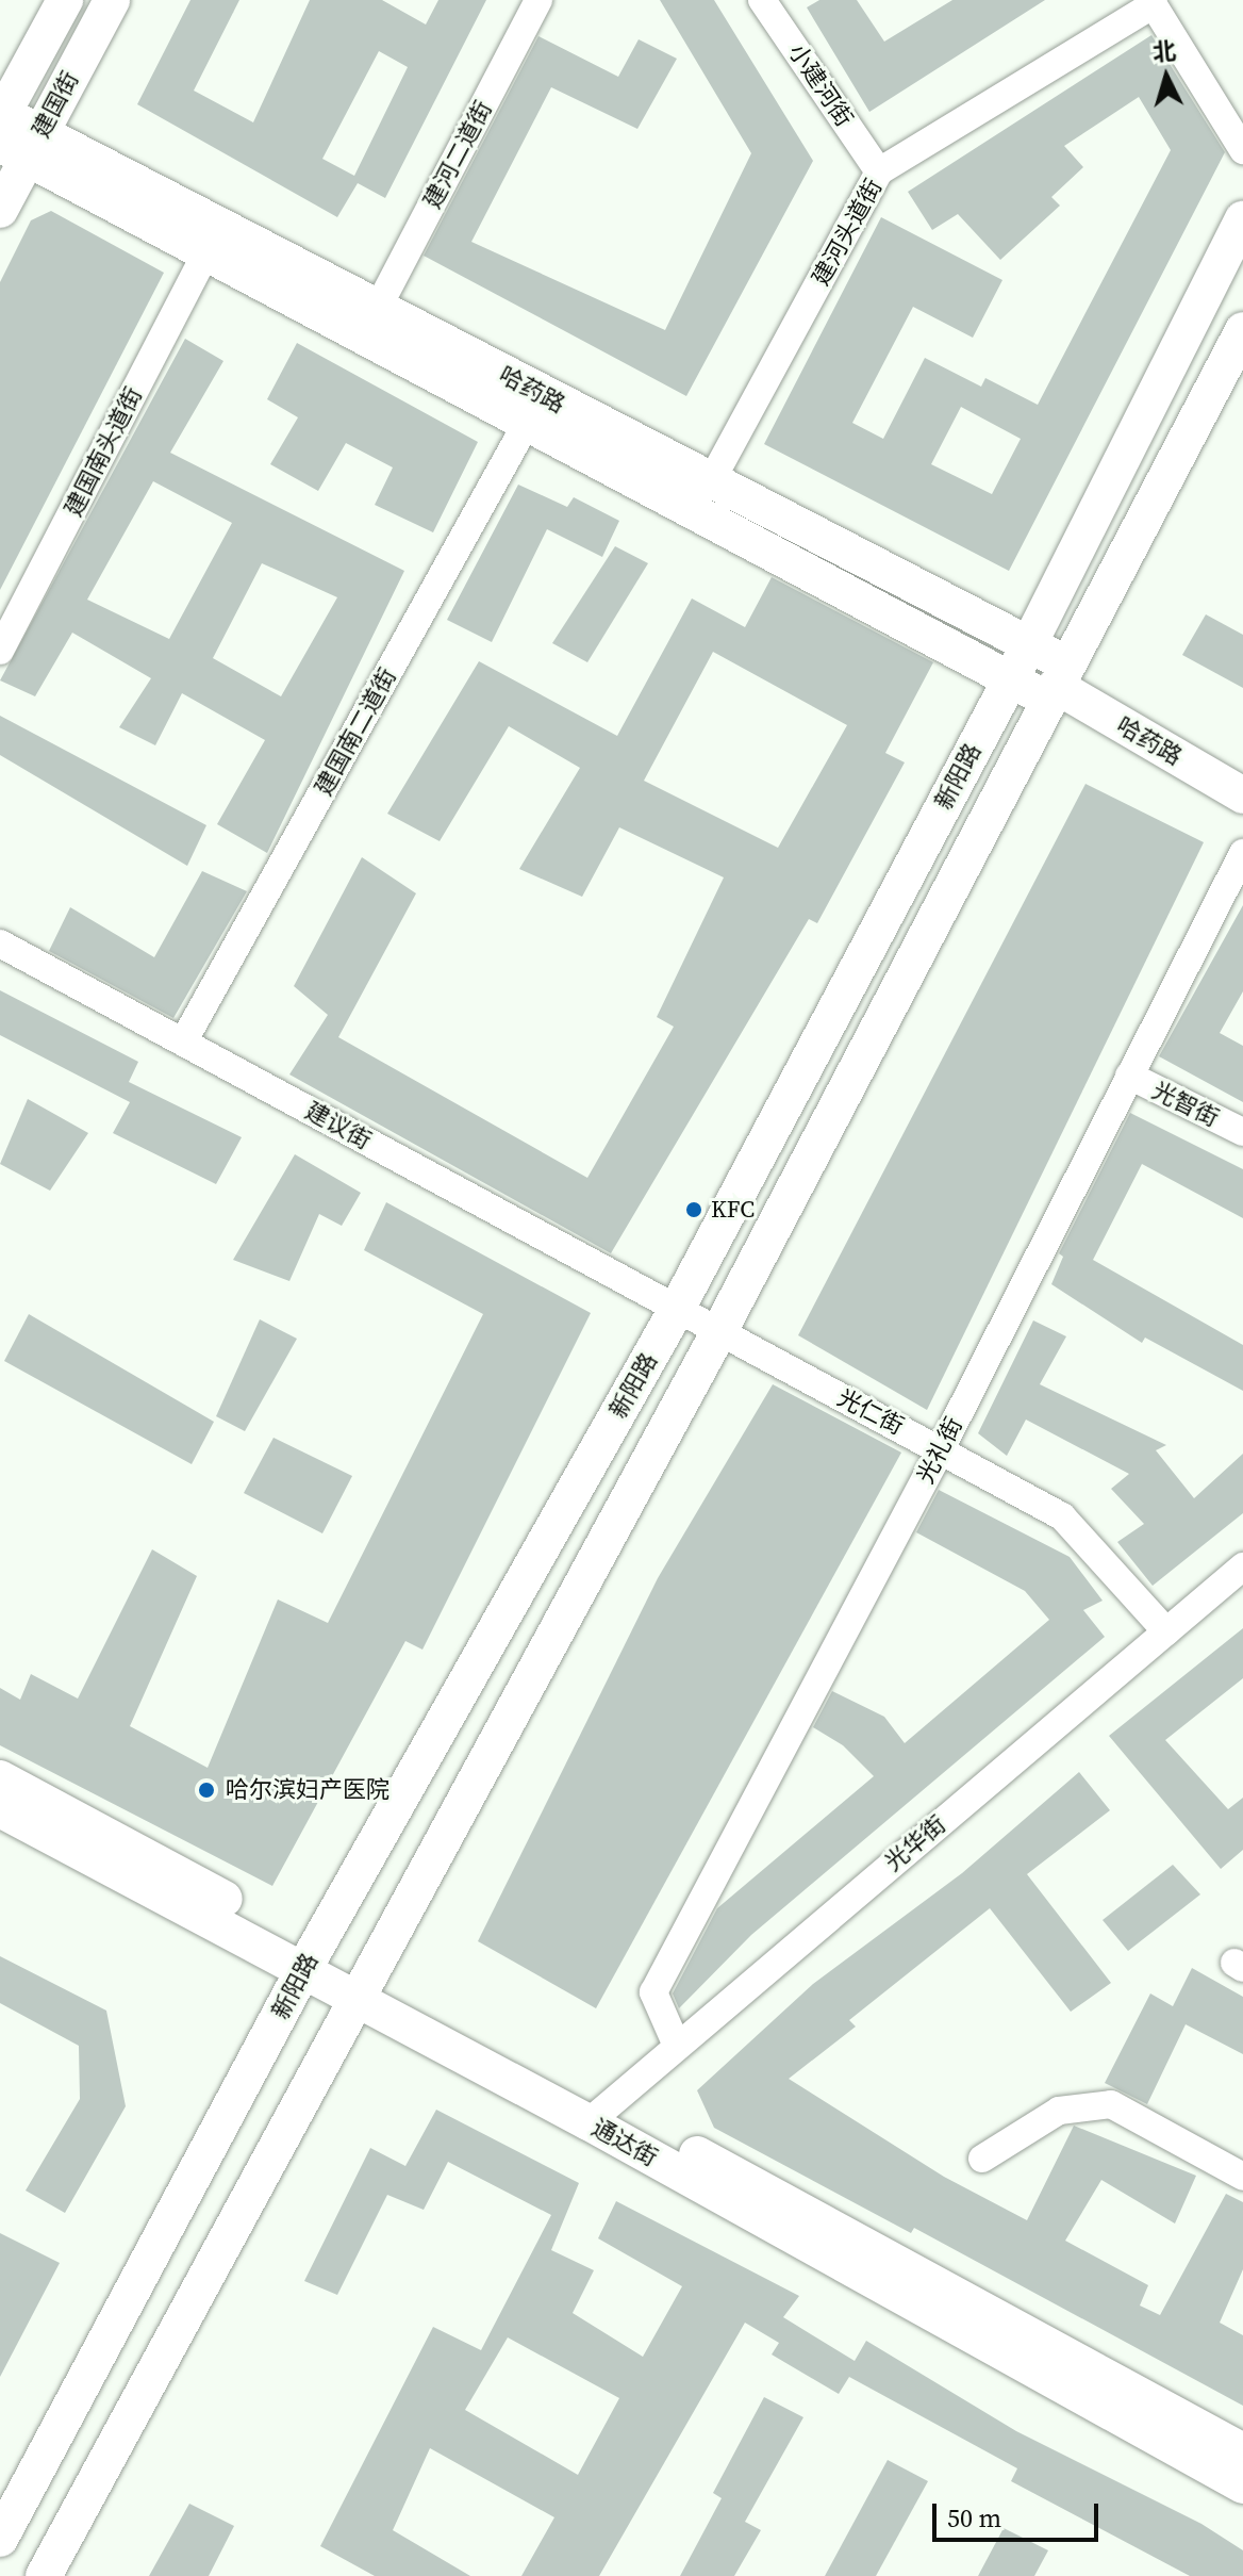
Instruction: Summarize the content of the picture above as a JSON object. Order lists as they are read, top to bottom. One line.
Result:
{"streets":{"main road":["建国街","哈药路","新阳路","通达街"],"street":["小建河街","建河二道街","建河头道街","建国南头道街","建国南二道街","光智街","建议街","光仁街","光礼街","光华街"]},"crossings":[["小建河街","建河头道街"],["建国街","哈药路"],["建河二道街","哈药路"],["建河头道街","哈药路"],["哈药路","建国南头道街"],["哈药路","建国南二道街"],["哈药路","新阳路"],["建国南二道街","建议街"],["新阳路","建议街"],["新阳路","光仁街"],["新阳路","通达街"],["光智街","光礼街"],["建议街","光仁街"],["光仁街","光礼街"],["光仁街","光华街"],["光礼街","光华街"],["光华街","通达街"]],"places":["KFC","哈尔滨妇产医院"],"scale_bar":"50 m","north":"top"}
